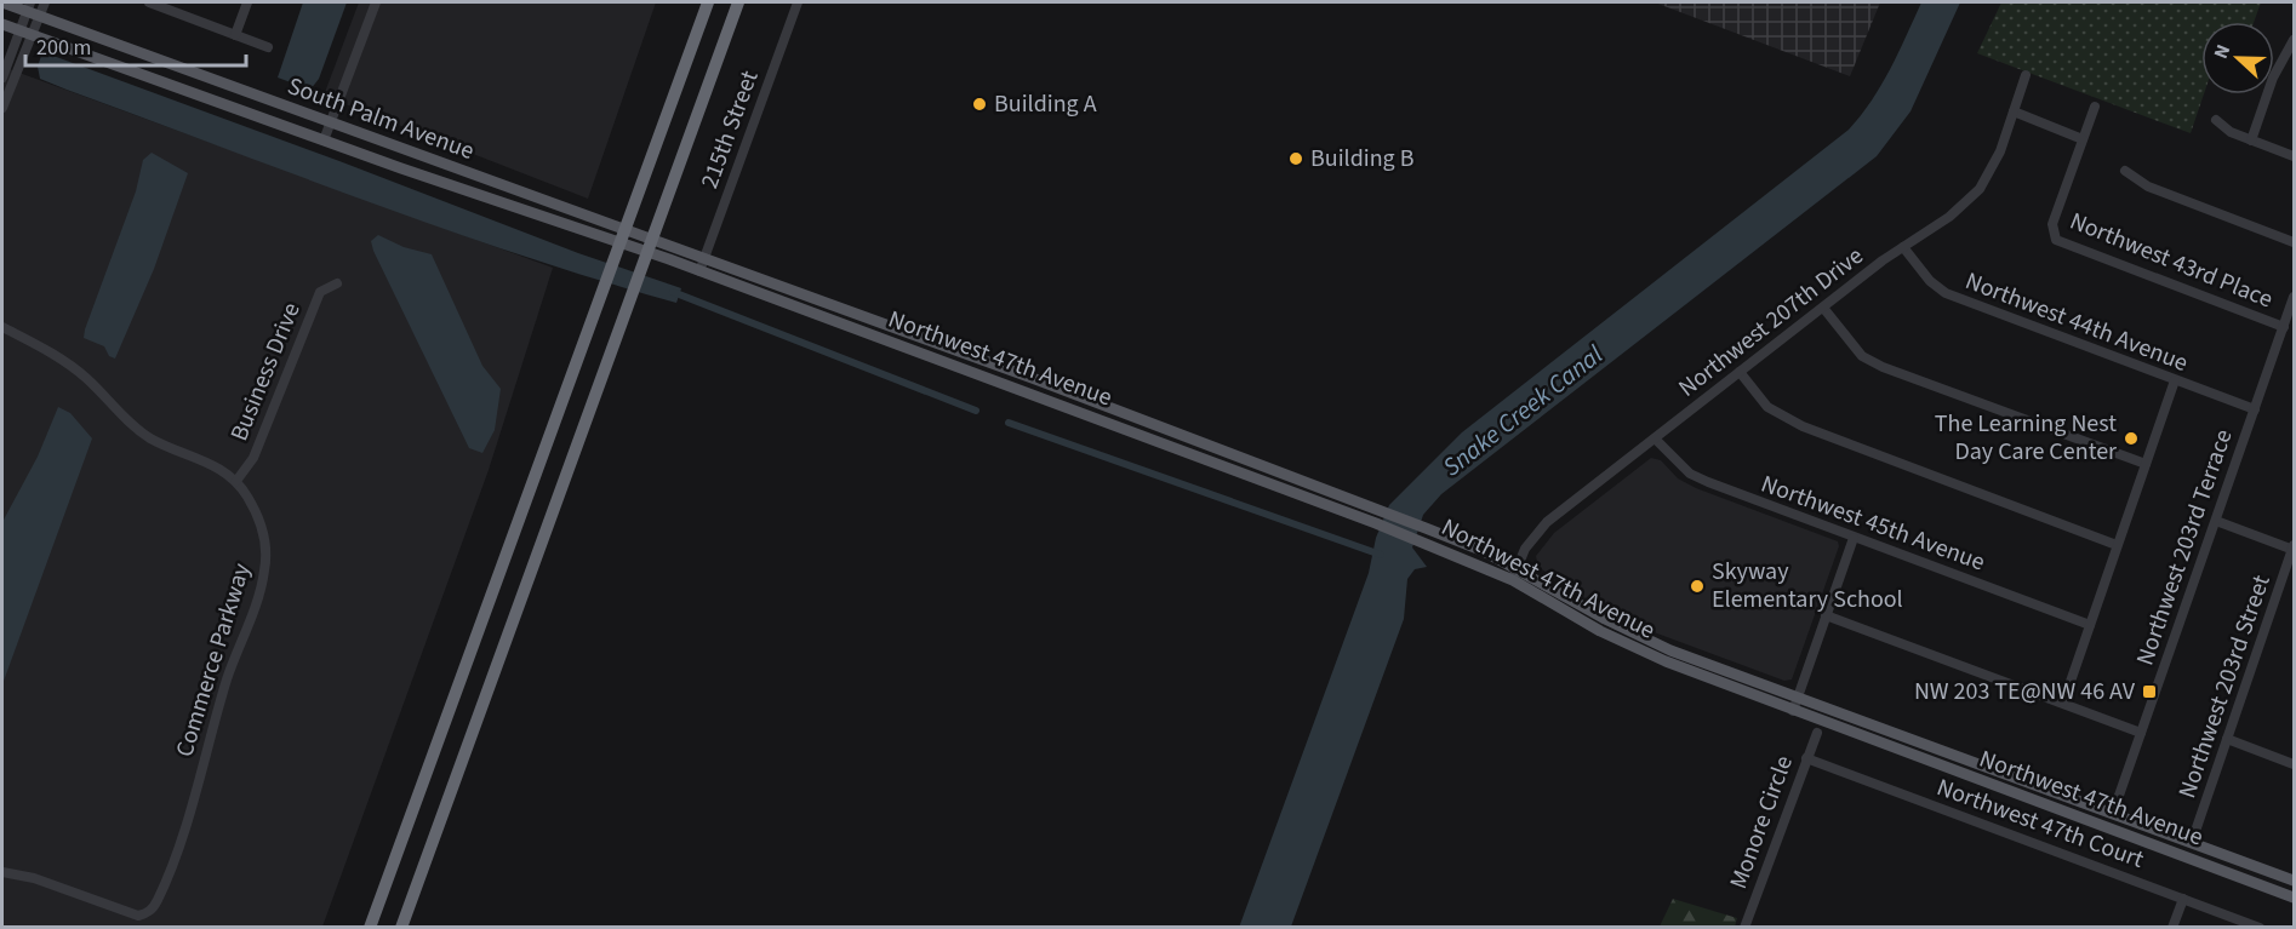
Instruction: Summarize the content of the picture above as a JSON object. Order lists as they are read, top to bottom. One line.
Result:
{"streets":{"main road":["South Palm Avenue","Northwest 47th Avenue"],"street":["215th Street","Northwest 43rd Place","Northwest 207th Drive","Northwest 44th Avenue","Business Drive","Northwest 45th Avenue","Northwest 203rd Terrace","Commerce Parkway","Northwest 203rd Street","Monore Circle","Northwest 47th Court"]},"crossings":[["South Palm Avenue","215th Street"],["South Palm Avenue","Northwest 47th Avenue"],["215th Street","Northwest 47th Avenue"],["Northwest 43rd Place","Northwest 203rd Terrace"],["Northwest 207th Drive","Northwest 44th Avenue"],["Northwest 207th Drive","Northwest 47th Avenue"],["Northwest 207th Drive","Northwest 45th Avenue"],["Northwest 44th Avenue","Northwest 203rd Terrace"],["Northwest 47th Avenue","Northwest 203rd Terrace"],["Northwest 47th Avenue","Northwest 203rd Street"],["Business Drive","Commerce Parkway"],["Monore Circle","Northwest 47th Court"]],"water":["Snake Creek Canal"],"places":{"other":["Building A","Building B","The Learning Nest Day Care Center","Skyway Elementary School"],"transit":["NW 203 TE@NW 46 AV"]},"scale_bar":"200 m","north":"left"}
